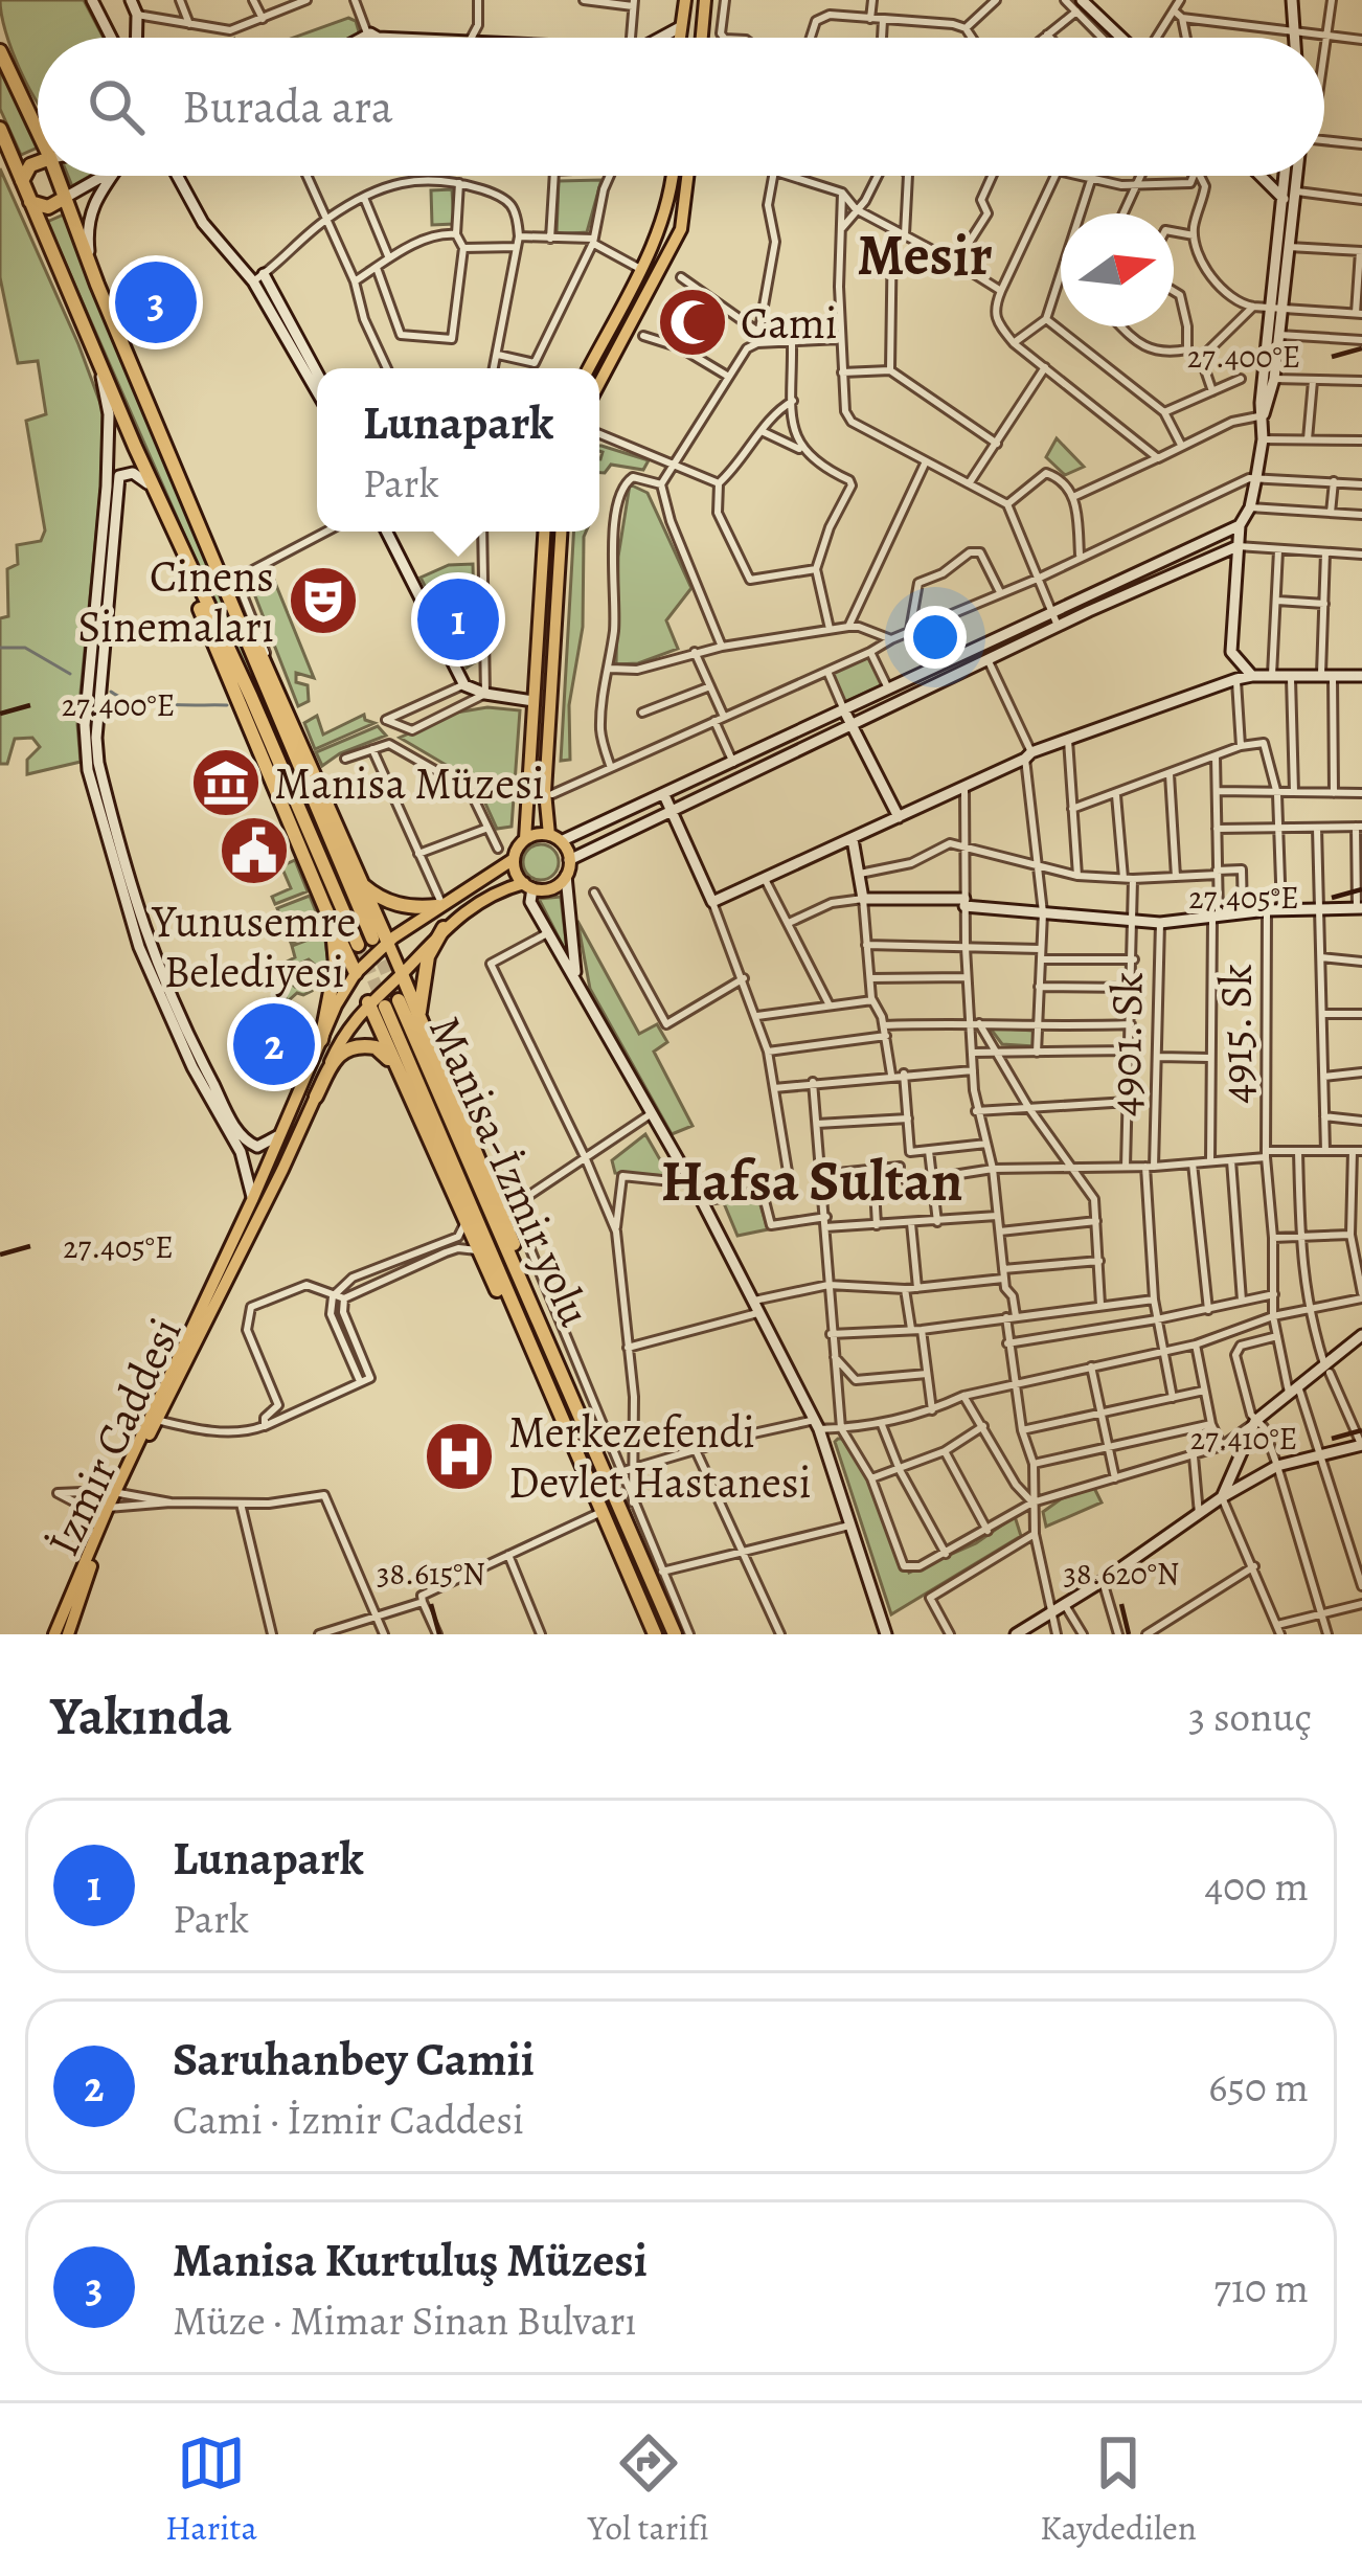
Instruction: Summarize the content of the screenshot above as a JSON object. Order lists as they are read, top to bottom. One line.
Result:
{"streets":{"highway":["Manisa-İzmir yolu"],"main road":["İzmir Caddesi"],"street":["4915. Sk","4901. Sk"]},"crossings":[["Manisa-İzmir yolu","İzmir Caddesi"]],"districts":["Mesir","Hafsa Sultan"],"places":{"mosque":["Cami"],"theatre":["Cinens Sinemaları"],"museum":["Manisa Müzesi"],"public building":["Yunusemre Belediyesi"],"hospital":["Merkezefendi Devlet Hastanesi"]},"north":"right","page":{"search":"Burada ara","pins":["3","1","2"],"popup":["Lunapark","Park"],"heading":["Yakında","3 sonuç"],"list":[{"mark":"1","name":"Lunapark","note":"Park","value":"400 m"},{"mark":"2","name":"Saruhanbey Camii","note":"Cami · İzmir Caddesi","value":"650 m"},{"mark":"3","name":"Manisa Kurtuluş Müzesi","note":"Müze · Mimar Sinan Bulvarı","value":"710 m"}],"nav":["Harita","Yol tarifi","Kaydedilen"]},"coordinates":["27.400°E","27.405°E","27.410°E","38.615°N","38.620°N"]}
